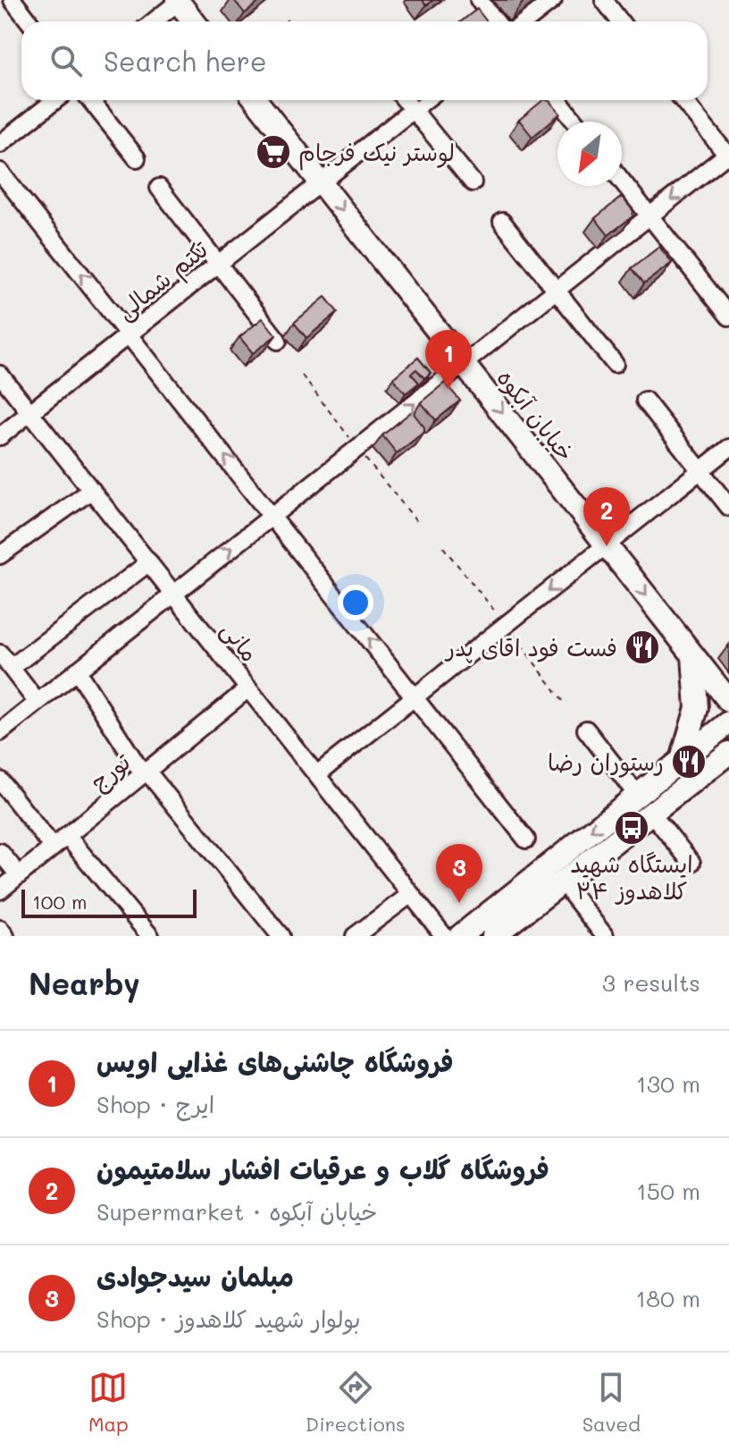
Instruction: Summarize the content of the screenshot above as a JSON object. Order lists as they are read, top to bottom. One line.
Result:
{"streets":{"main road":["خیابان آبکوه"],"street":["تکتم شمالی","مانی","تورج"]},"crossings":[["تکتم شمالی","خیابان آبکوه"],["تکتم شمالی","مانی"],["مانی","تورج"]],"one_way":["خیابان آبکوه"],"places":{"supermarket":["لوستر نیک فرجام"],"restaurant":["فست فود اقای پدر","رستوران رضا"],"bus stop":["ایستگاه شهید کلاهدوز ۲۴"]},"scale_bar":"100 m","north":"bottom left","page":{"search":"Search here","pins":["1","2","3"],"scale":"100 m","heading":["Nearby","3 results"],"list":[{"mark":"1","name":"فروشگاه چاشنی‌های غذایی اویس","note":"Shop · ایرج","value":"130 m"},{"mark":"2","name":"فروشگاه گلاب و عرقیات افشار سلامتیمون","note":"Supermarket · خیابان آبکوه","value":"150 m"},{"mark":"3","name":"مبلمان سیدجوادی","note":"Shop · بولوار شهید کلاهدوز","value":"180 m"}],"nav":["Map","Directions","Saved"]}}
